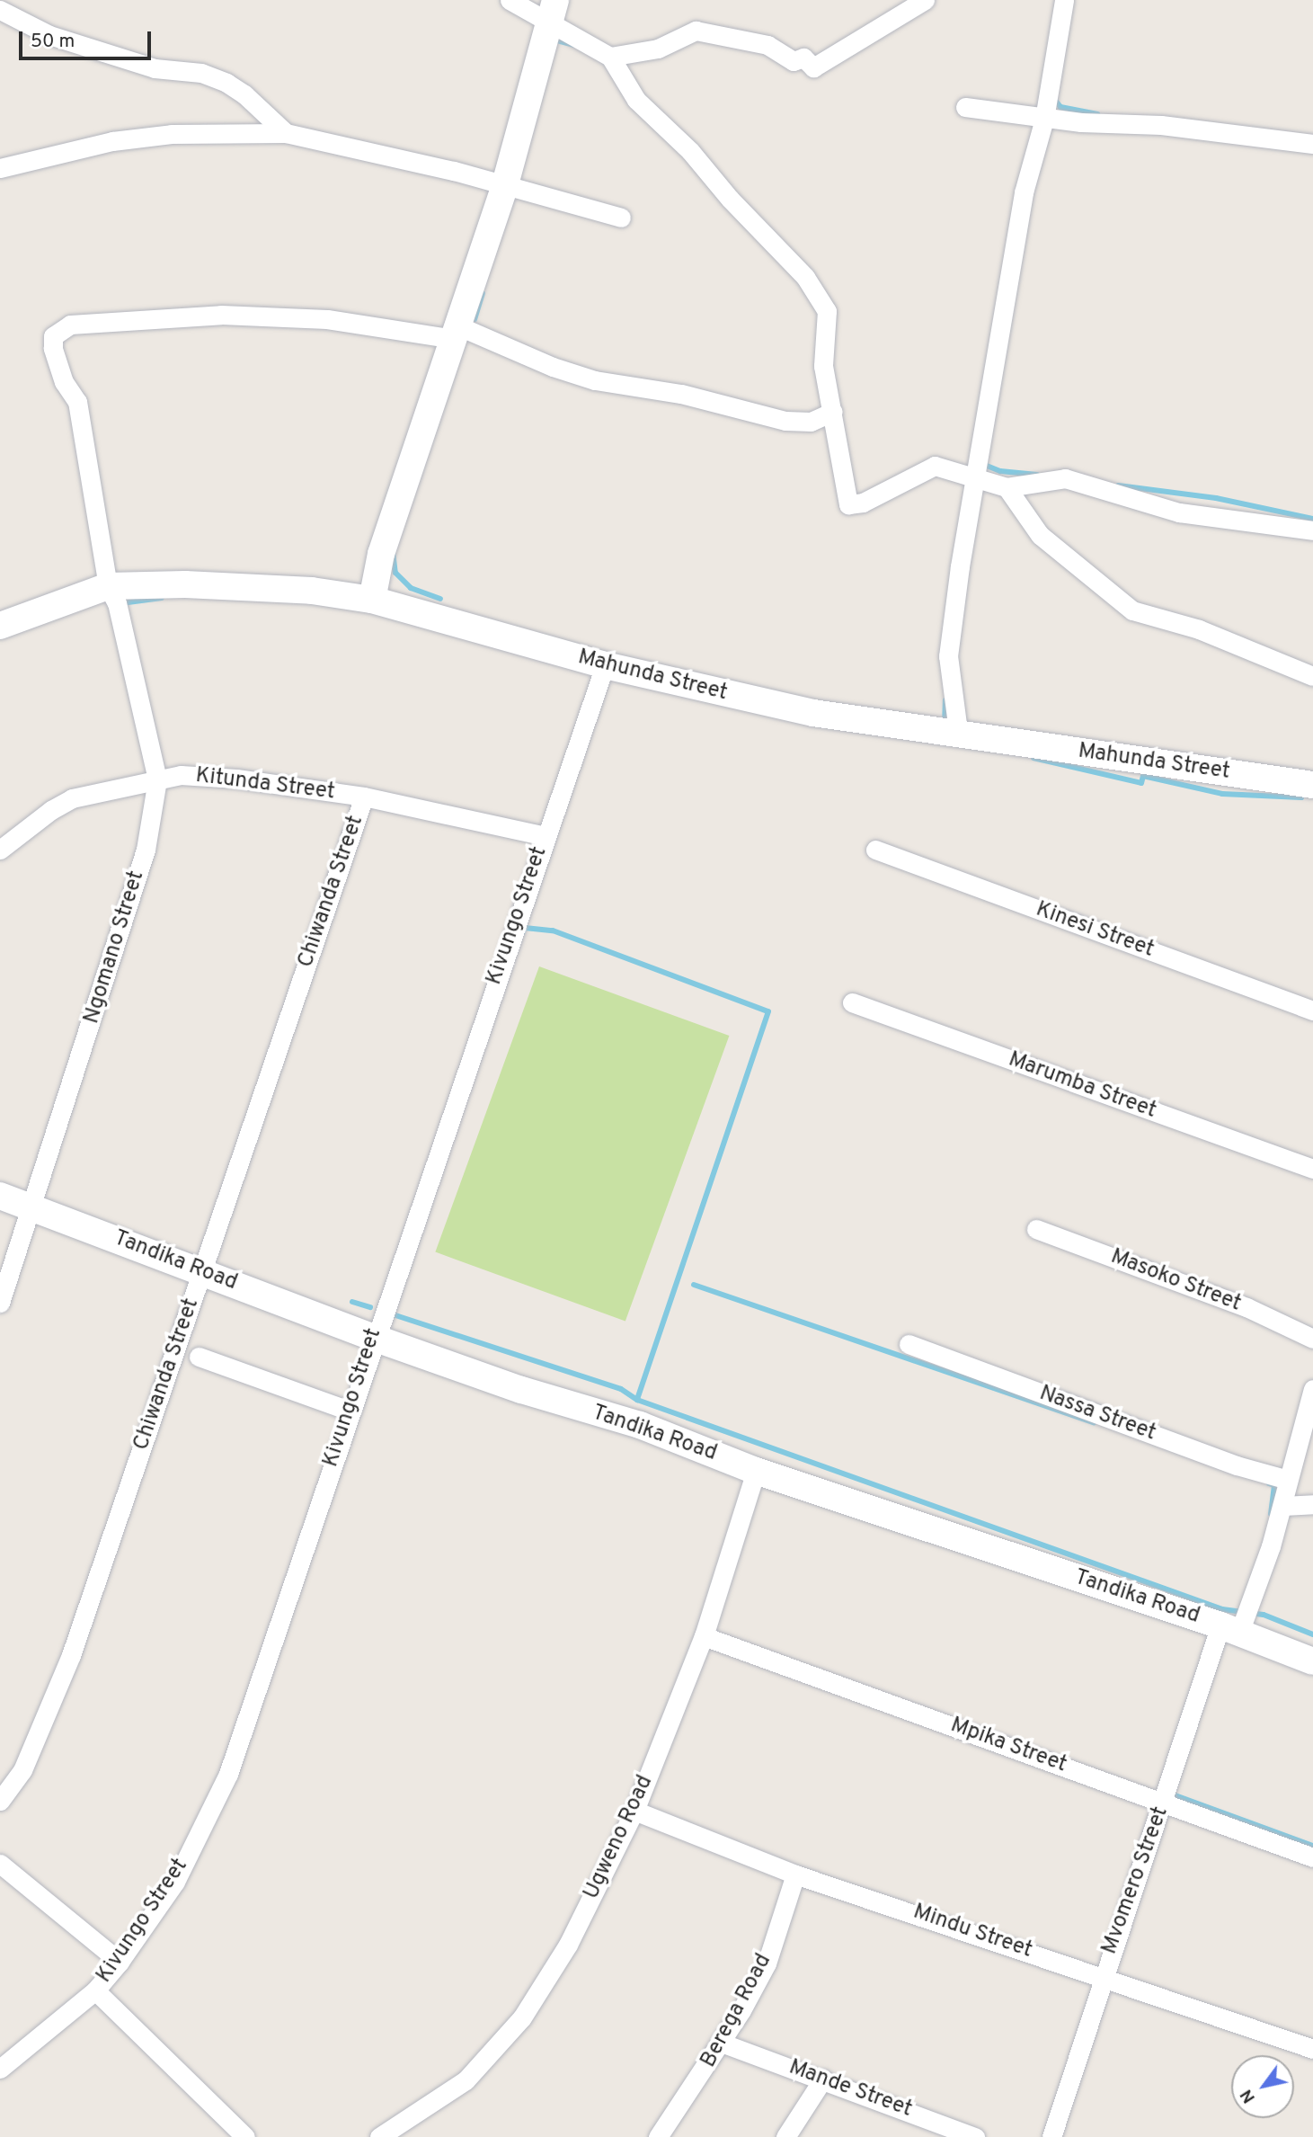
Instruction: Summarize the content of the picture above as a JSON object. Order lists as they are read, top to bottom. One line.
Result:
{"streets":{"street":["Mahunda Street","Kitunda Street","Chiwanda Street","Kivungo Street","Kinesi Street","Ngomano Street","Marumba Street","Tandika Road","Masoko Street","Nassa Street","Mpika Street","Ugweno Road","Mvomero Street","Mindu Street","Berega Road","Mande Street"]},"crossings":[["Mahunda Street","Kivungo Street"],["Mahunda Street","Ngomano Street"],["Kitunda Street","Chiwanda Street"],["Kitunda Street","Kivungo Street"],["Kitunda Street","Ngomano Street"],["Chiwanda Street","Tandika Road"],["Kivungo Street","Tandika Road"],["Ngomano Street","Tandika Road"],["Tandika Road","Ugweno Road"],["Tandika Road","Mvomero Street"],["Nassa Street","Mvomero Street"],["Mpika Street","Ugweno Road"],["Mpika Street","Mvomero Street"],["Ugweno Road","Mindu Street"],["Mvomero Street","Mindu Street"],["Mindu Street","Berega Road"],["Berega Road","Mande Street"]],"scale_bar":"50 m","north":"bottom left"}
